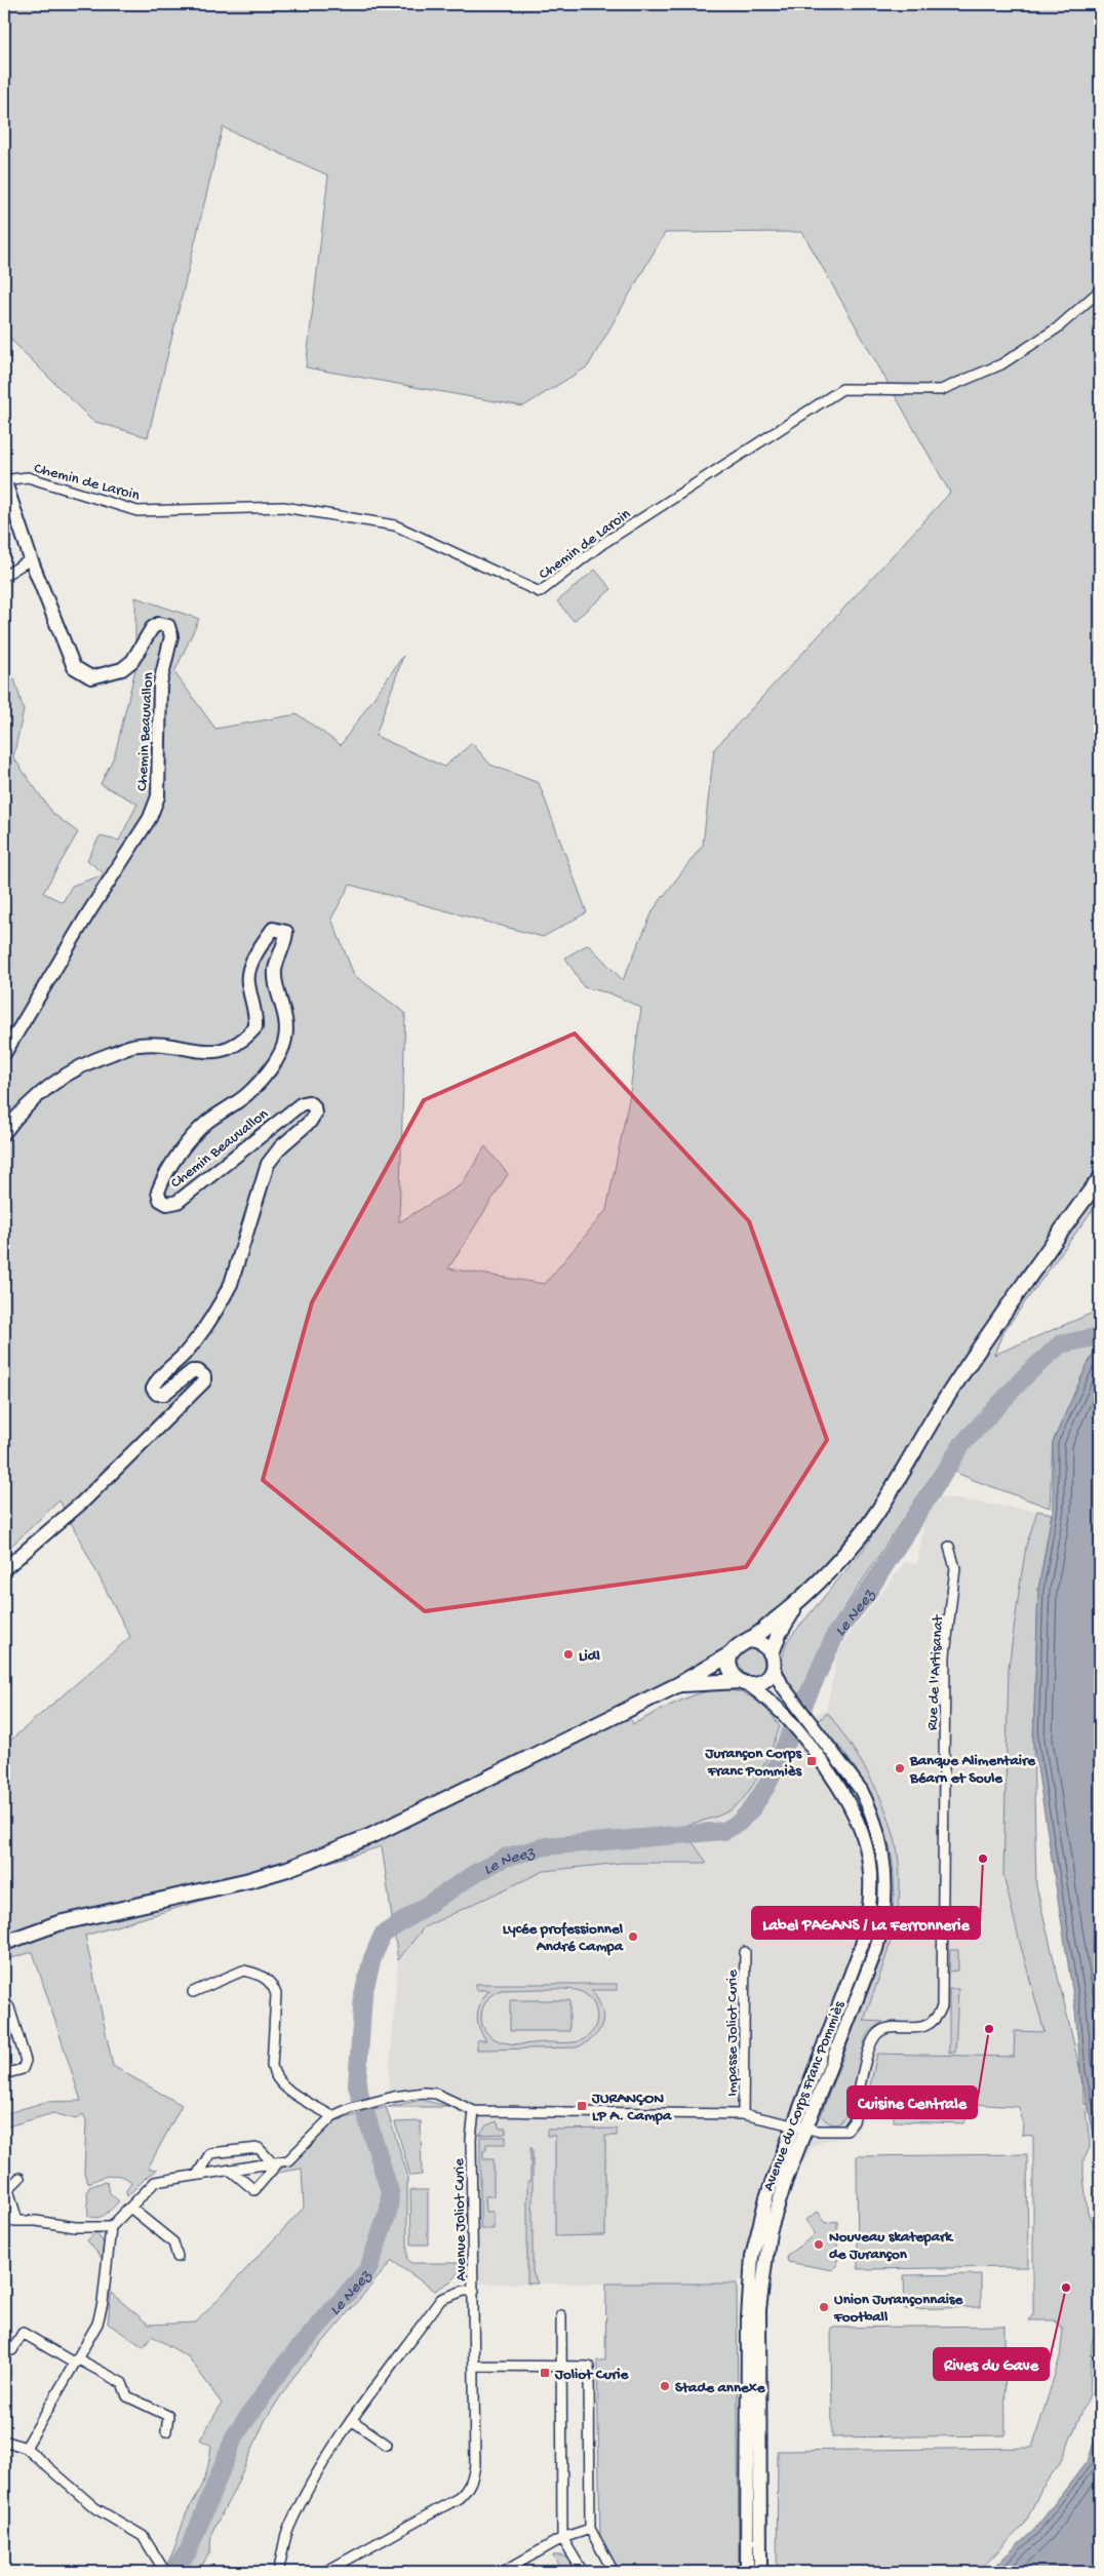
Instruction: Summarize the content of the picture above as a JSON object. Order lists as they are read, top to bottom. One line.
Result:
{"streets":{"street":["Chemin de Laroin","Chemin Beauvallon","Rue de l'Artisanat","Impasse Joliot Curie","Avenue du Corps Franc Pommiès","Avenue Joliot Curie"]},"crossings":[["Chemin de Laroin","Chemin Beauvallon"],["Rue de l'Artisanat","Avenue du Corps Franc Pommiès"]],"water":["Le Neez"],"places":{"other":["Lidl","Banque Alimentaire Béarn et Soule","Label PAGANS / La Ferronnerie","Lycée professionnel André Campa","Cuisine Centrale","Nouveau skatepark de Jurançon","Rives du Gave","Union Jurançonnaise Football","Stade annexe"],"transit":["Jurançon Corps Franc Pommiès","JURANÇON LP A. Campa","Joliot Curie"]}}
